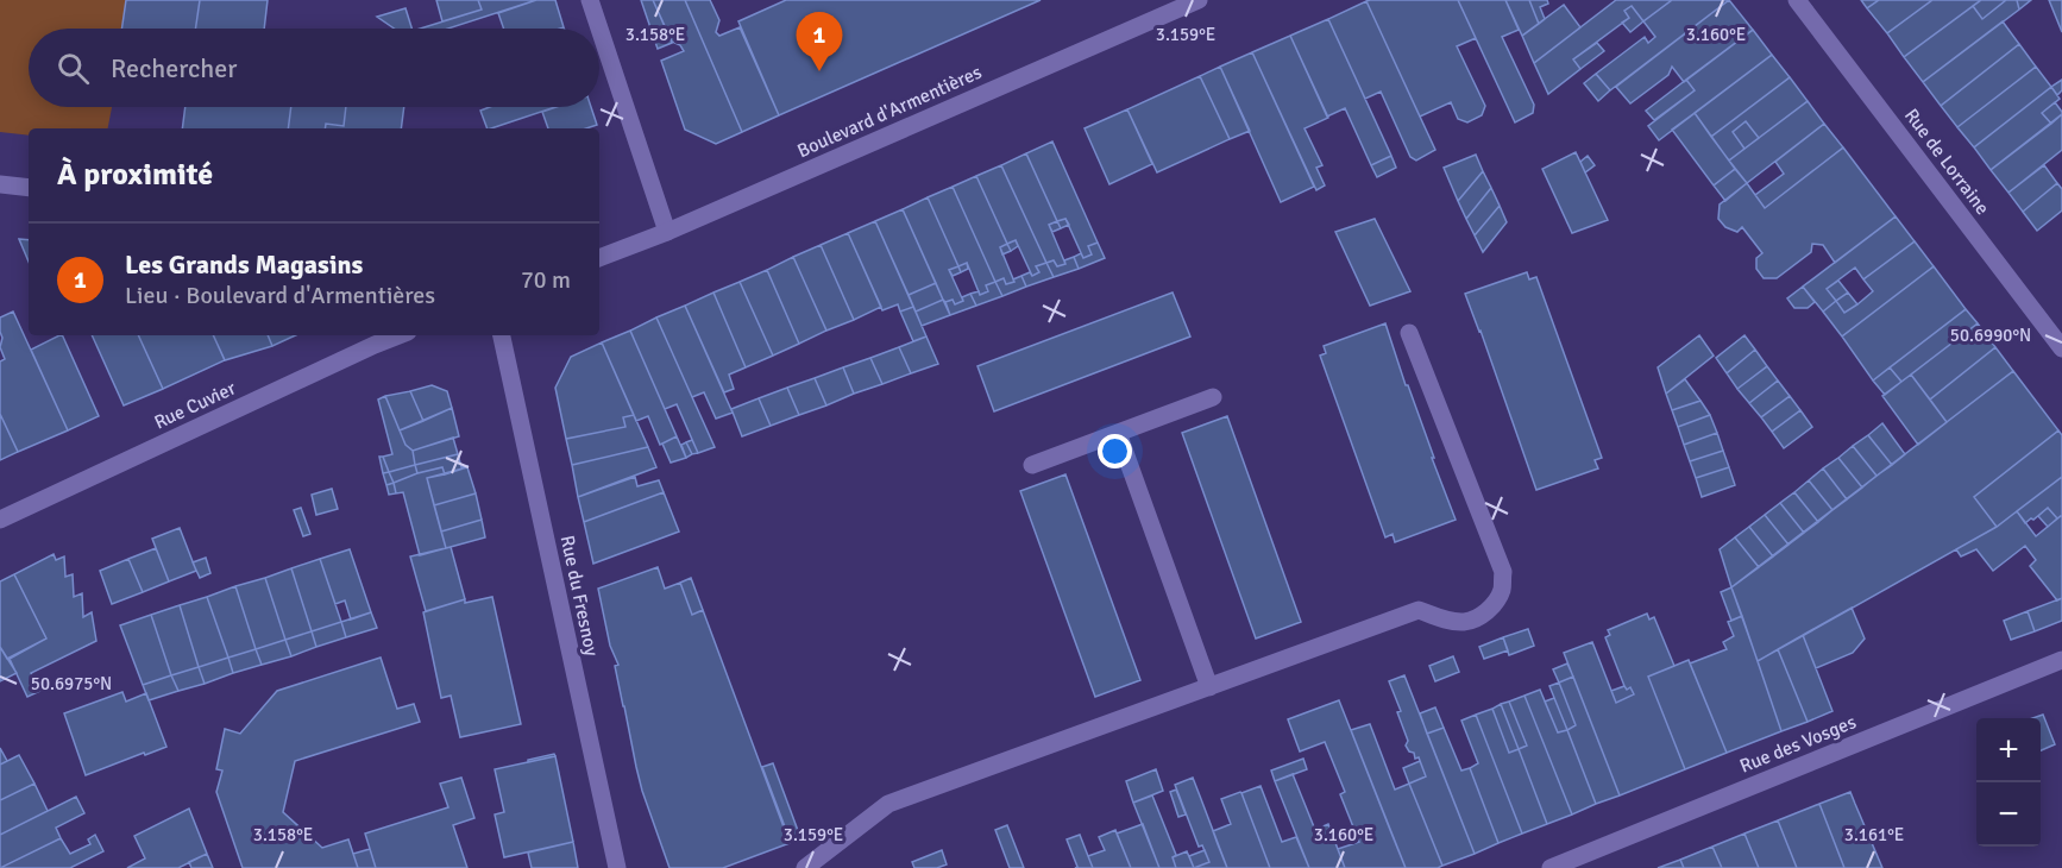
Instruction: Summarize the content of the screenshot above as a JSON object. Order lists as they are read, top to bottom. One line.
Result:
{"streets":{"street":["Boulevard d'Armentières","Rue de Lorraine","Rue Cuvier","Rue du Fresnoy","Rue des Vosges"]},"page":{"pins":"1","search":"Rechercher","heading":"À proximité","list":[{"mark":"1","name":"Les Grands Magasins","note":"Lieu · Boulevard d'Armentières","value":"70 m"}],"map_buttons":["+","−"]},"coordinates":["3.158°E","3.159°E","3.160°E","50.6990°N","50.6975°N","3.161°E"]}
